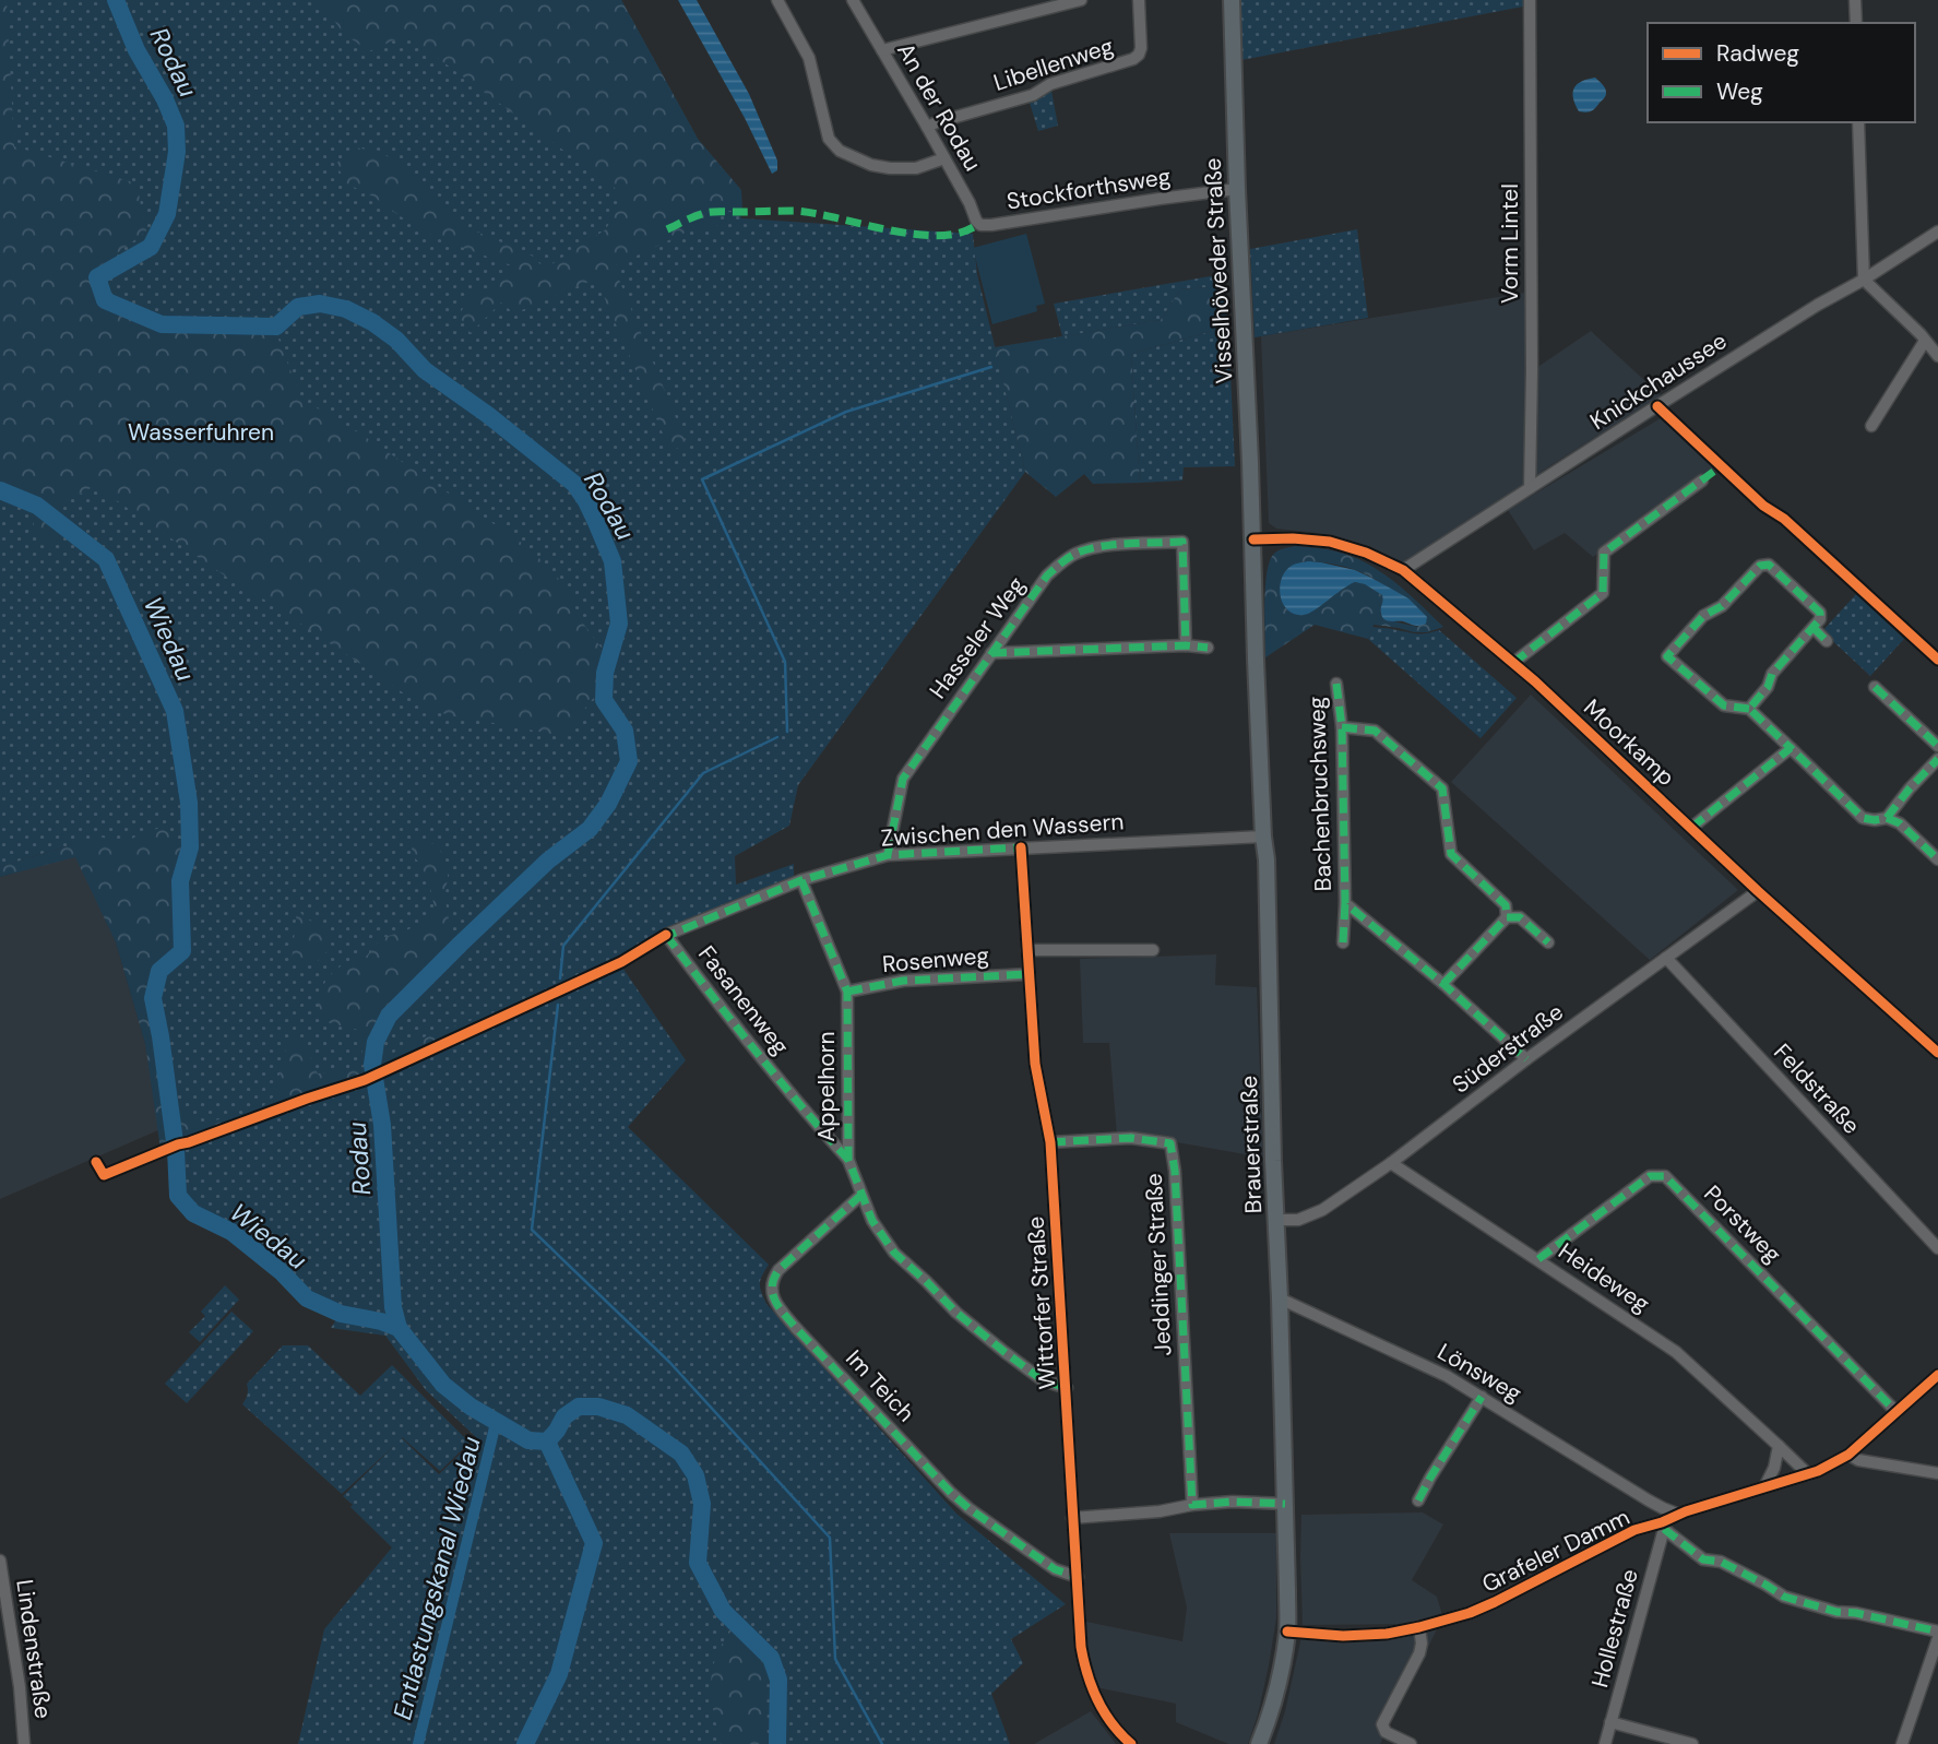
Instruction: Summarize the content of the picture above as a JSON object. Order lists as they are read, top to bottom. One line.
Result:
{"streets":{"main road":["Visselhöveder Straße","Brauerstraße"],"street":["Libellenweg","An der Rodau","Stockforthsweg","Vorm Lintel","Knickchaussee","Hasseler Weg","Moorkamp","Bachenbruchsweg","Zwischen den Wassern","Rosenweg","Fasanenweg","Süderstraße","Appelhorn","Feldstraße","Porstweg","Jeddinger Straße","Heideweg","Wittorfer Straße","Lönsweg","Im Teich","Grafeler Damm","Hollestraße","Lindenstraße"]},"crossings":[["Libellenweg","An der Rodau"],["An der Rodau","Stockforthsweg"],["Stockforthsweg","Visselhöveder Straße"],["Vorm Lintel","Knickchaussee"],["Visselhöveder Straße","Moorkamp"],["Visselhöveder Straße","Brauerstraße"],["Knickchaussee","Moorkamp"],["Hasseler Weg","Zwischen den Wassern"],["Moorkamp","Süderstraße"],["Moorkamp","Brauerstraße"],["Bachenbruchsweg","Süderstraße"],["Zwischen den Wassern","Fasanenweg"],["Zwischen den Wassern","Appelhorn"],["Zwischen den Wassern","Brauerstraße"],["Zwischen den Wassern","Wittorfer Straße"],["Rosenweg","Appelhorn"],["Rosenweg","Wittorfer Straße"],["Fasanenweg","Appelhorn"],["Süderstraße","Feldstraße"],["Süderstraße","Brauerstraße"],["Süderstraße","Heideweg"],["Appelhorn","Wittorfer Straße"],["Appelhorn","Im Teich"],["Brauerstraße","Lönsweg"],["Brauerstraße","Grafeler Damm"],["Porstweg","Heideweg"],["Porstweg","Grafeler Damm"],["Jeddinger Straße","Wittorfer Straße"],["Heideweg","Grafeler Damm"],["Wittorfer Straße","Im Teich"],["Lönsweg","Grafeler Damm"],["Grafeler Damm","Hollestraße"]],"water":["Rodau","Wiedau","Entlastungskanal Wiedau"],"parks":["Wasserfuhren"],"legend":["Radweg","Weg"]}
